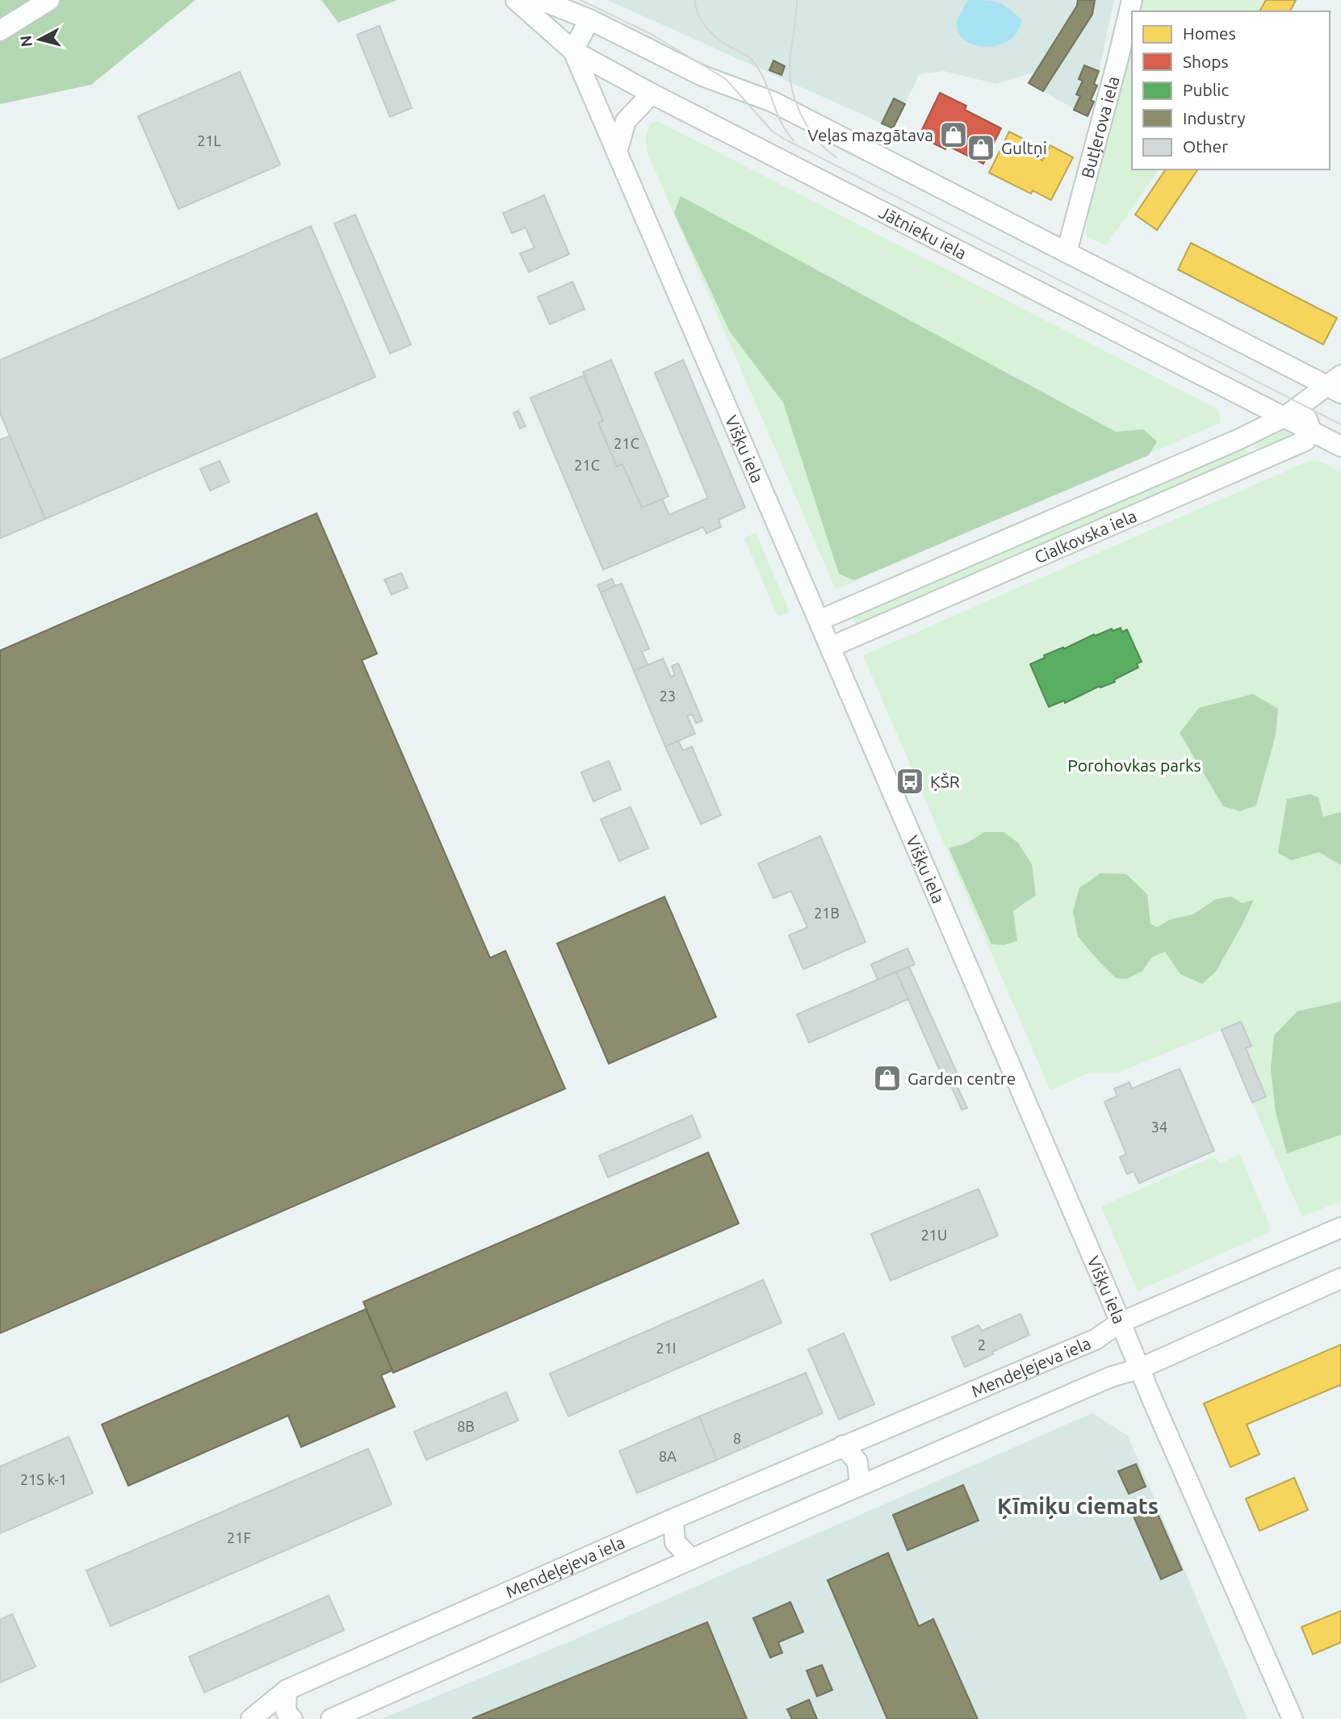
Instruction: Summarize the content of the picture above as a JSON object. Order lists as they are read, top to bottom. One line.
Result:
{"streets":{"street":["Butļerova iela","Jātnieku iela","Višķu iela","Cialkovska iela","Mendeļejeva iela"]},"crossings":[["Jātnieku iela","Višķu iela"],["Jātnieku iela","Cialkovska iela"],["Višķu iela","Cialkovska iela"],["Višķu iela","Mendeļejeva iela"]],"districts":["Ķīmiķu ciemats"],"parks":["Porohovkas parks"],"places":{"shop":["Veļas mazgātava","Gultņi","Garden centre"],"bus stop":["ĶŠR"]},"house_numbers":["21L","21C","21C","23","21B","34","21U","2","21I","8B","8","8A","21S k-1","21F"],"legend":["Homes","Shops","Public","Industry","Other"],"north":"left"}
